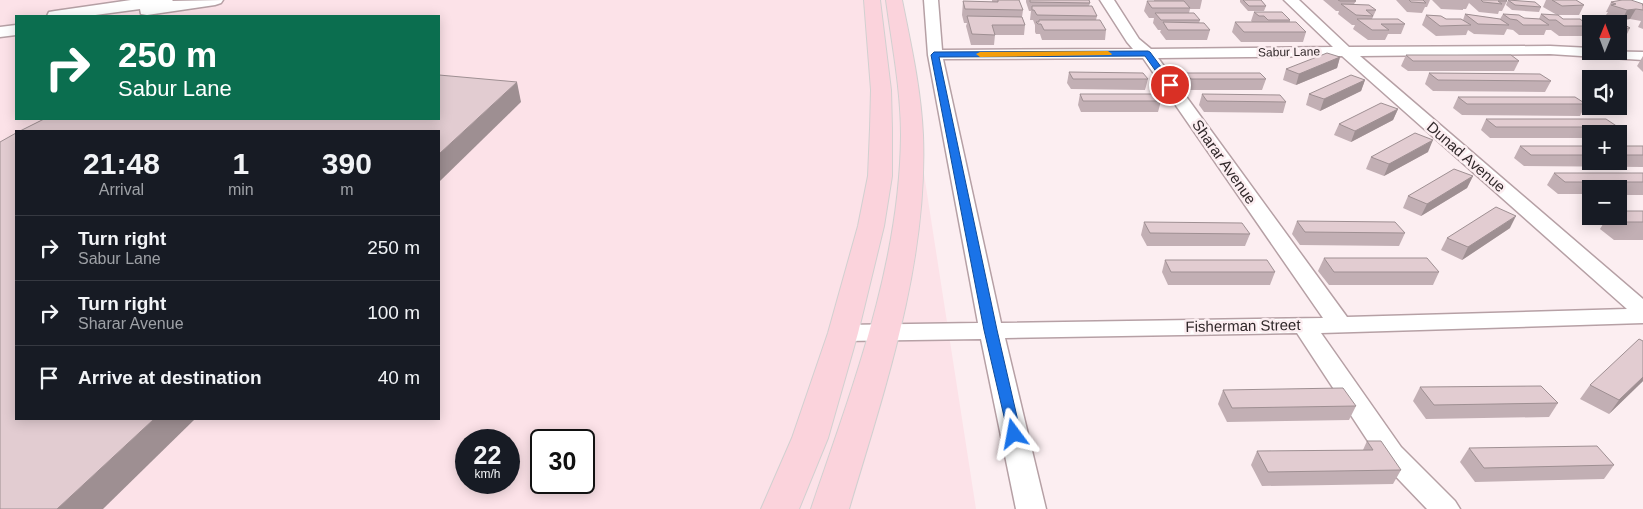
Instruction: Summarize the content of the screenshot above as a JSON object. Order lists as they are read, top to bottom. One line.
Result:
{"streets":{"street":["Sabur Lane","Dunad Avenue","Sharar Avenue","Fisherman Street"]},"crossings":[["Sabur Lane","Dunad Avenue"],["Sabur Lane","Sharar Avenue"],["Sharar Avenue","Fisherman Street"]],"north":"top","page":{"map_buttons":["+","−"],"turn":["250 m","Sabur Lane"],"eta":["21:48","Arrival","1","min","390","m"],"list":[{"name":"Turn right","note":"Sabur Lane","value":"250 m"},{"name":"Turn right","note":"Sharar Avenue","value":"100 m"},{"name":"Arrive at destination","value":"40 m"}],"speed":"22 km/h","limit":"30"}}
